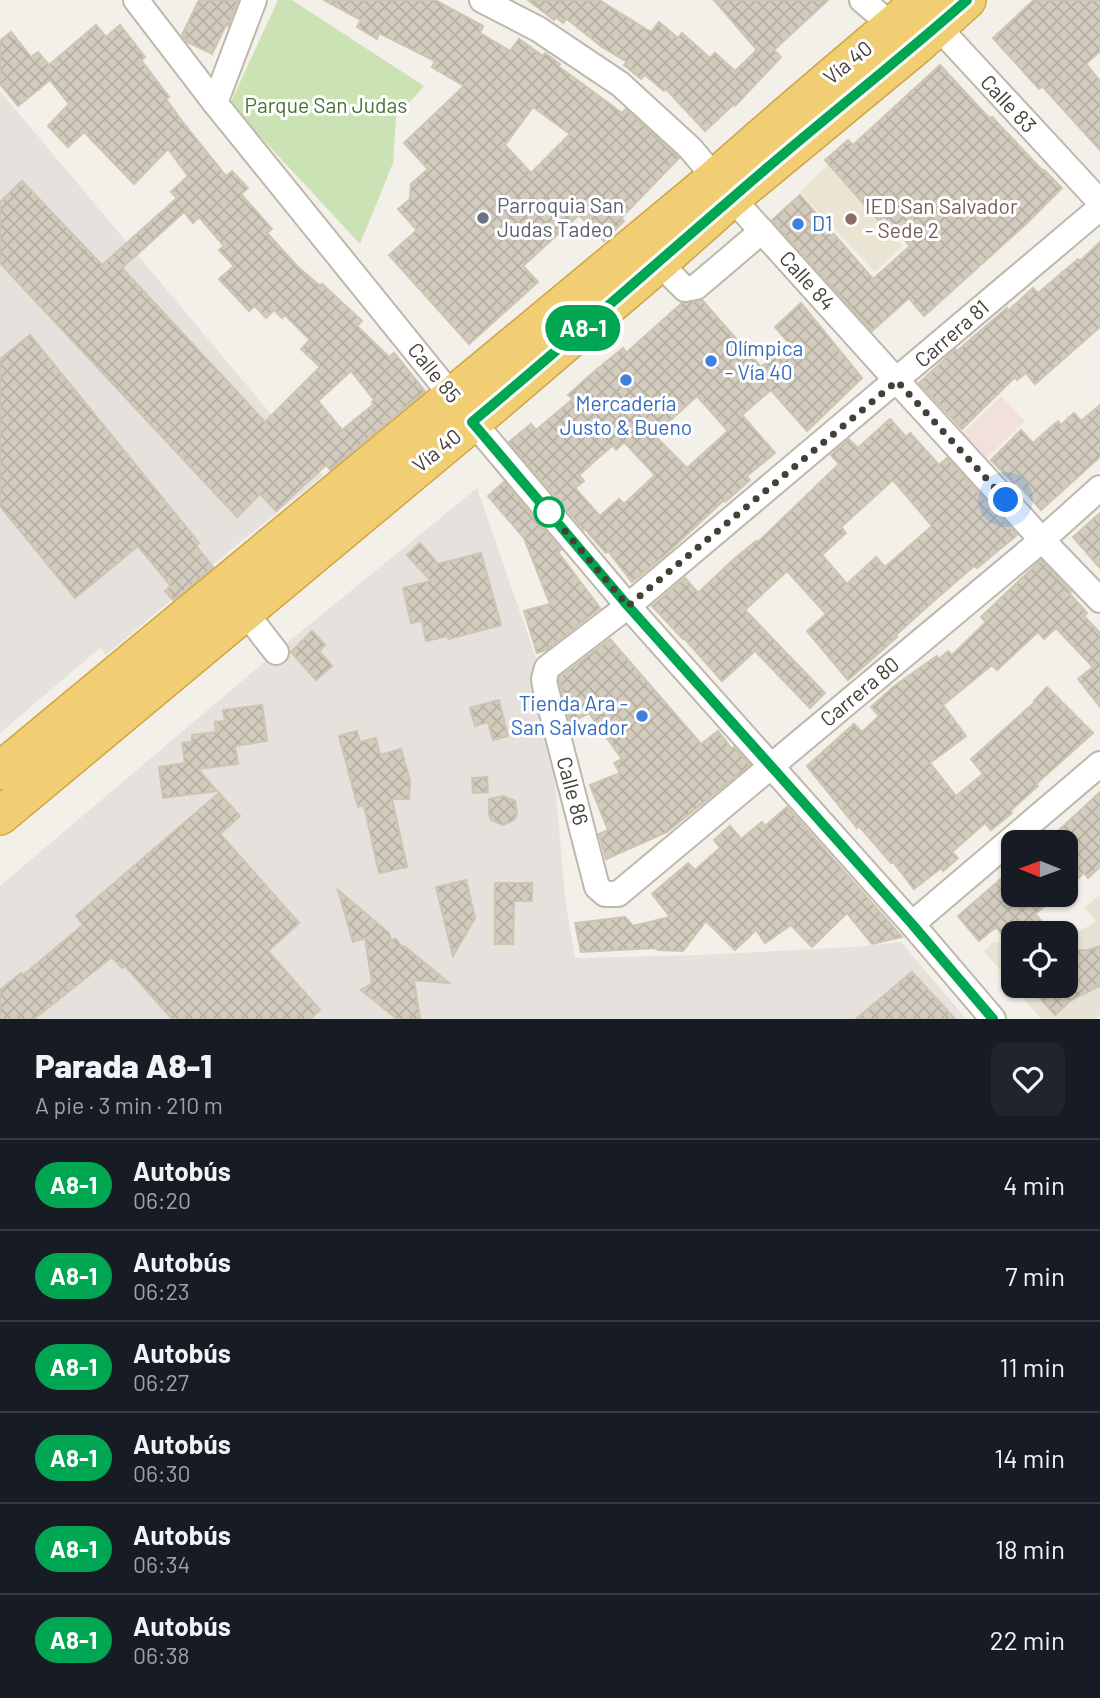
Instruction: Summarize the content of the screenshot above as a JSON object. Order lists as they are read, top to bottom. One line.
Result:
{"streets":{"highway":["Vía 40"],"street":["Calle 83","Calle 84","Carrera 81","Calle 85","Carrera 80","Calle 86"]},"crossings":[["Vía 40","Calle 83"],["Vía 40","Calle 84"],["Vía 40","Calle 85"],["Calle 84","Carrera 81"],["Calle 84","Carrera 80"],["Carrera 81","Calle 85"],["Carrera 81","Calle 86"],["Calle 85","Carrera 80"],["Carrera 80","Calle 86"]],"parks":["Parque San Judas"],"places":["Parroquia San Judas Tadeo","IED San Salvador - Sede 2","D1","Olímpica - Vía 40","Mercadería Justo & Bueno","Tienda Ara - San Salvador"],"lines":["bus line A8-1"],"north":"left","page":{"on_map":"A8-1","heading":["Parada A8-1","A pie · 3 min · 210 m"],"list":[{"mark":"A8-1","name":"Autobús","note":"06:20","value":"4 min"},{"mark":"A8-1","name":"Autobús","note":"06:23","value":"7 min"},{"mark":"A8-1","name":"Autobús","note":"06:27","value":"11 min"},{"mark":"A8-1","name":"Autobús","note":"06:30","value":"14 min"},{"mark":"A8-1","name":"Autobús","note":"06:34","value":"18 min"},{"mark":"A8-1","name":"Autobús","note":"06:38","value":"22 min"}]}}
